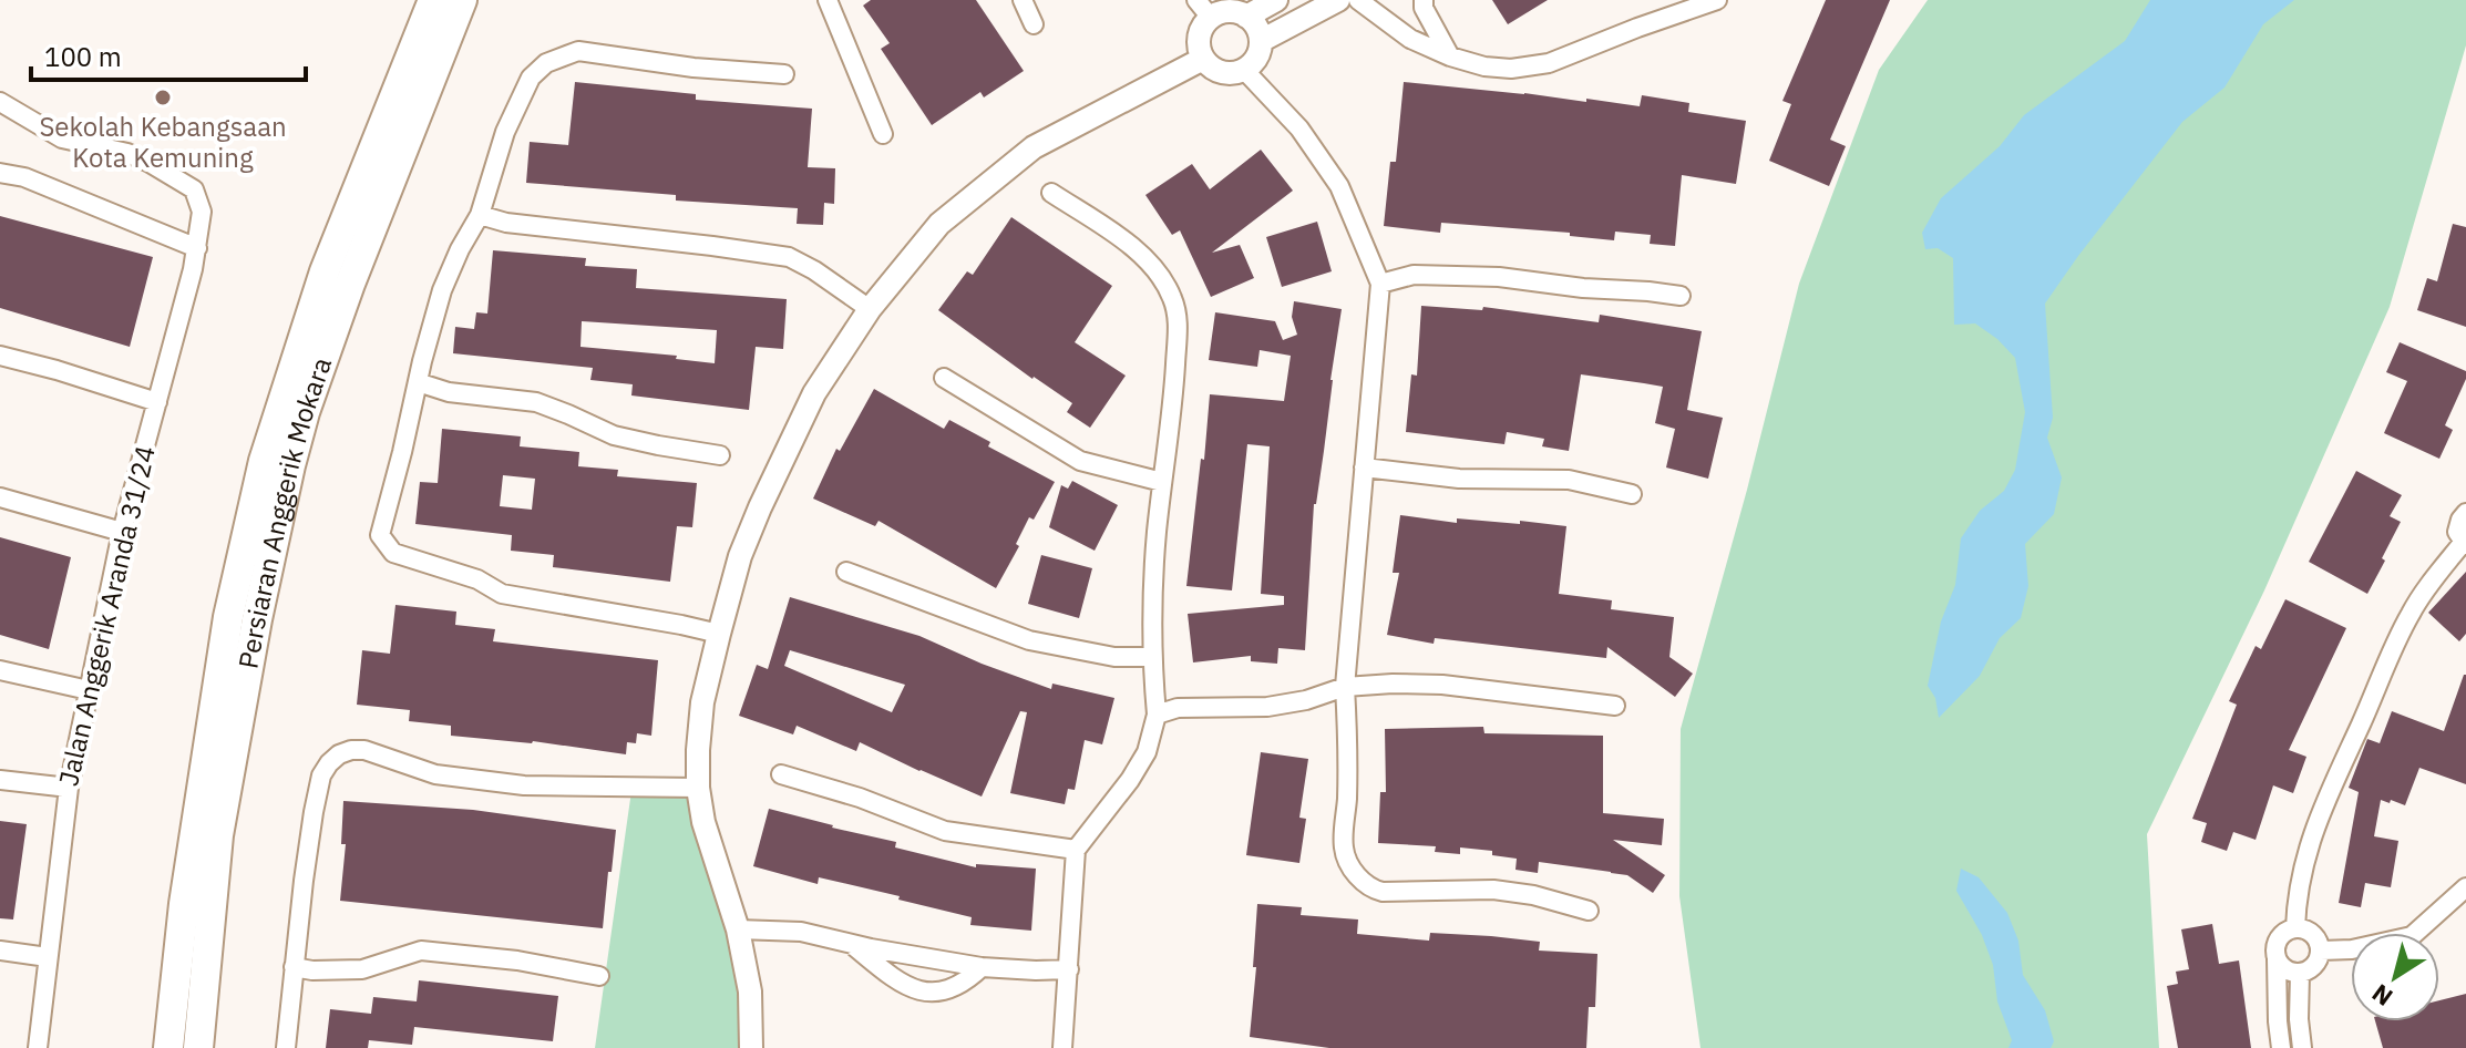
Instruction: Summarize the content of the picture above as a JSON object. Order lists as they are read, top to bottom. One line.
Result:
{"streets":{"main road":["Persiaran Anggerik Mokara"],"street":["Jalan Anggerik Aranda 31/24"]},"places":["Sekolah Kebangsaan Kota Kemuning"],"scale_bar":"100 m","north":"bottom left"}
